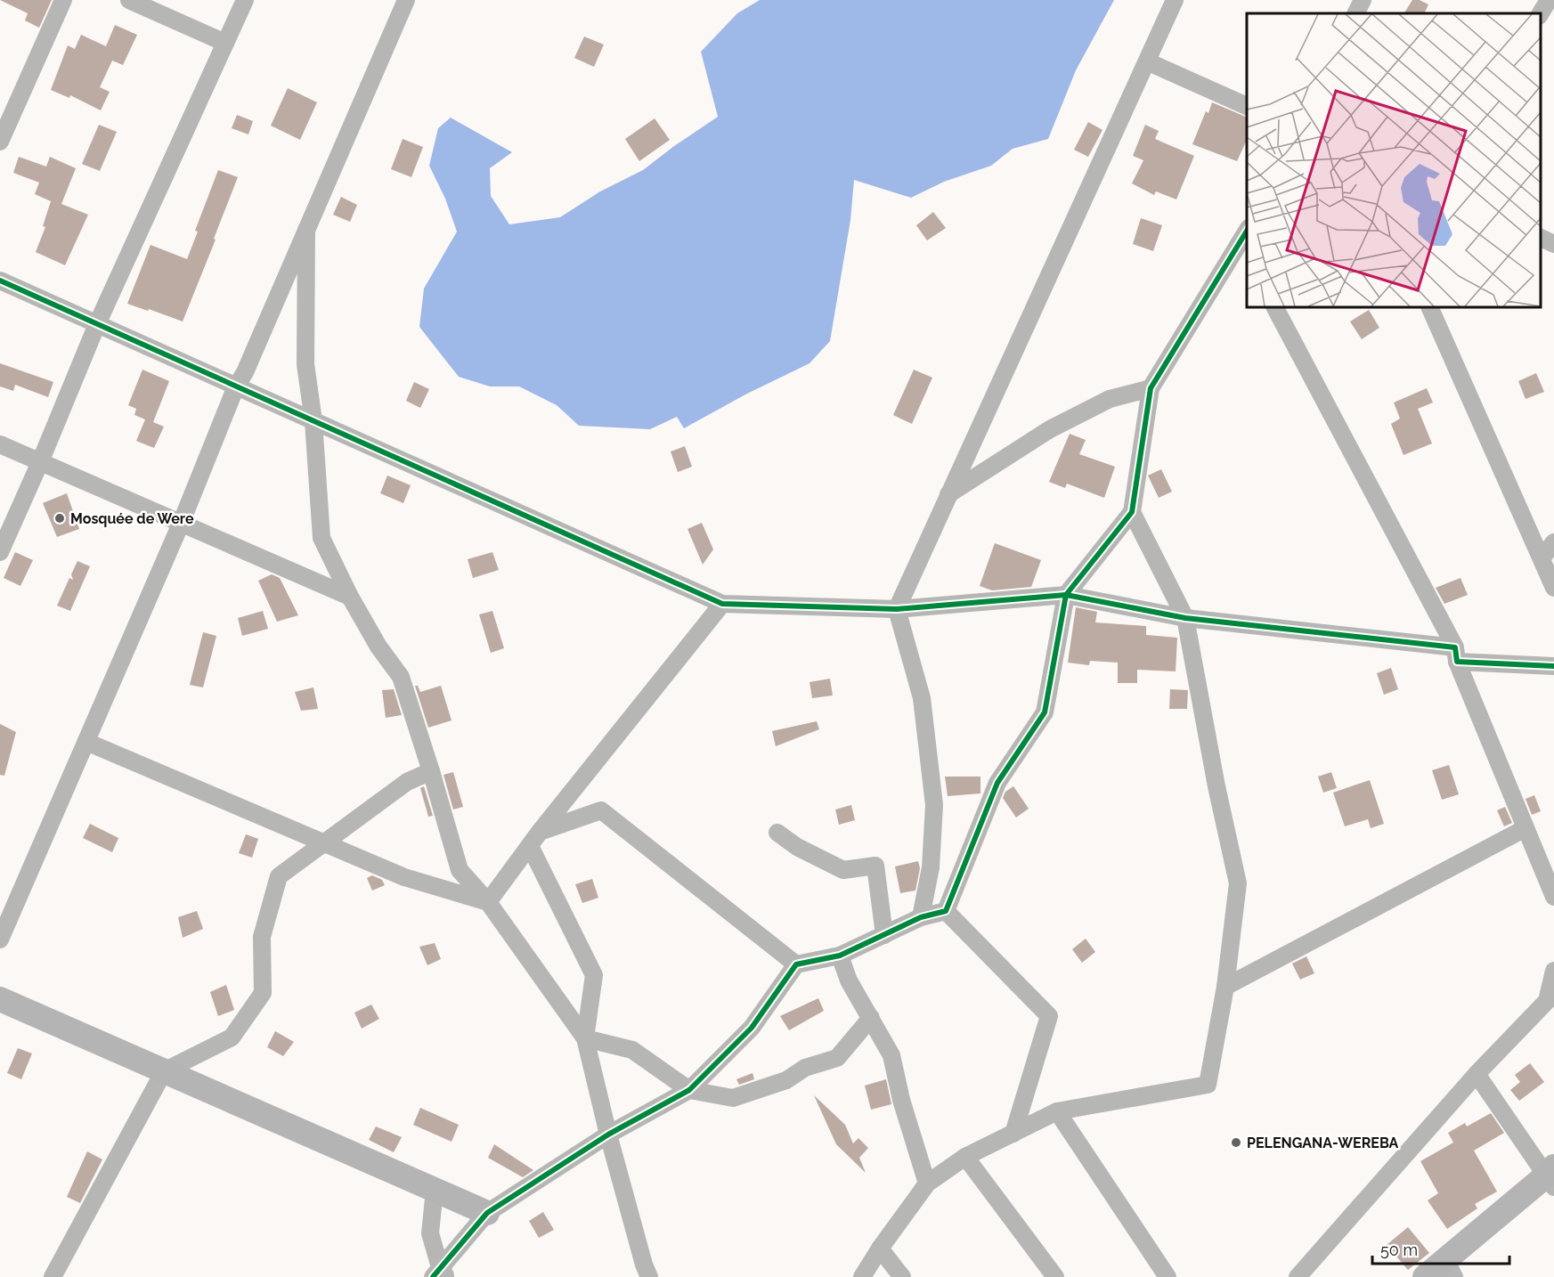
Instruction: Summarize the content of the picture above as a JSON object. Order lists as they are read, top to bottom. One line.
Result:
{"places":["Mosquée de Were","PELENGANA-WEREBA"],"scale_bar":"50 m"}
